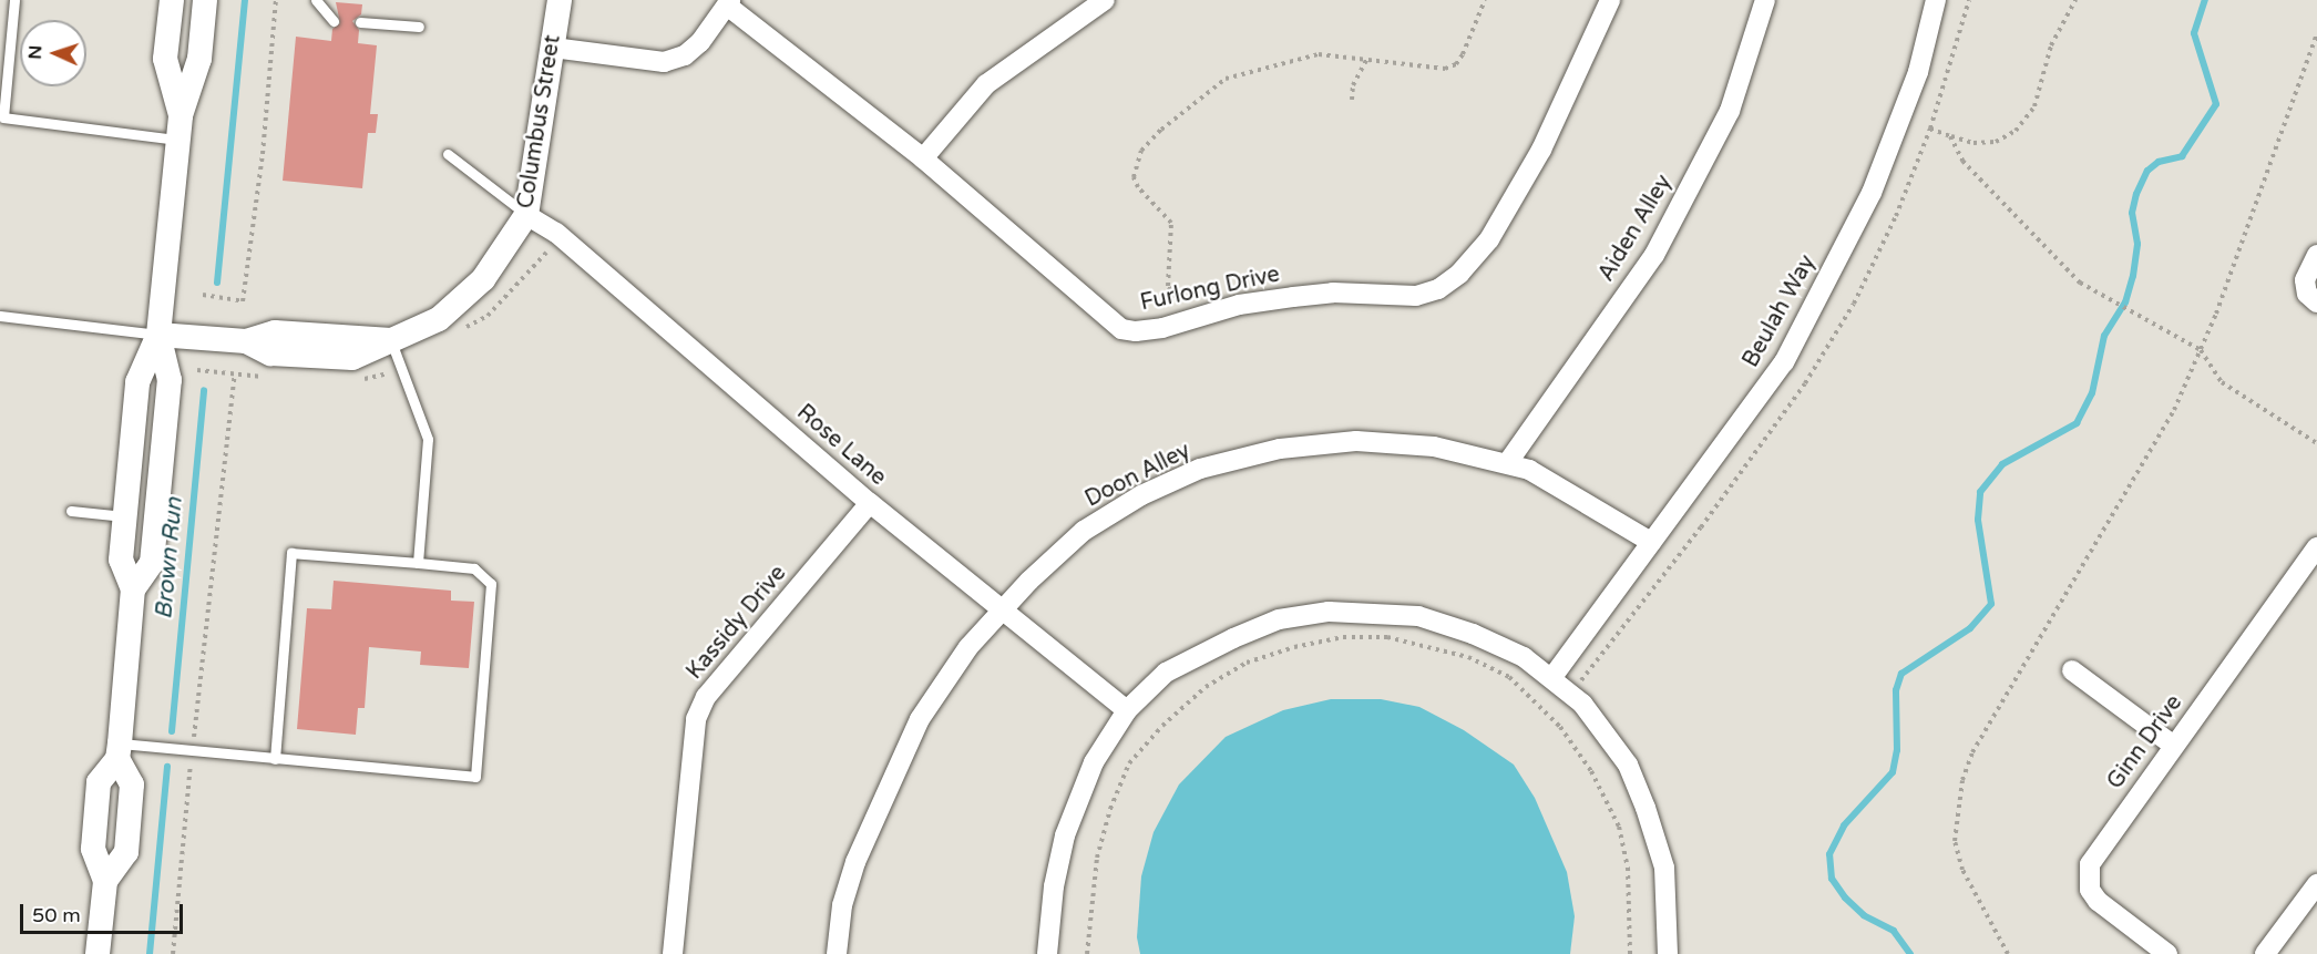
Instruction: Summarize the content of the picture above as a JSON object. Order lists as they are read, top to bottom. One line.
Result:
{"streets":{"street":["Columbus Street","Aiden Alley","Furlong Drive","Beulah Way","Rose Lane","Doon Alley","Kassidy Drive","Ginn Drive"]},"crossings":[["Columbus Street","Rose Lane"],["Aiden Alley","Doon Alley"],["Beulah Way","Doon Alley"],["Rose Lane","Doon Alley"],["Rose Lane","Kassidy Drive"]],"water":["Brown Run"],"scale_bar":"50 m","north":"left"}
